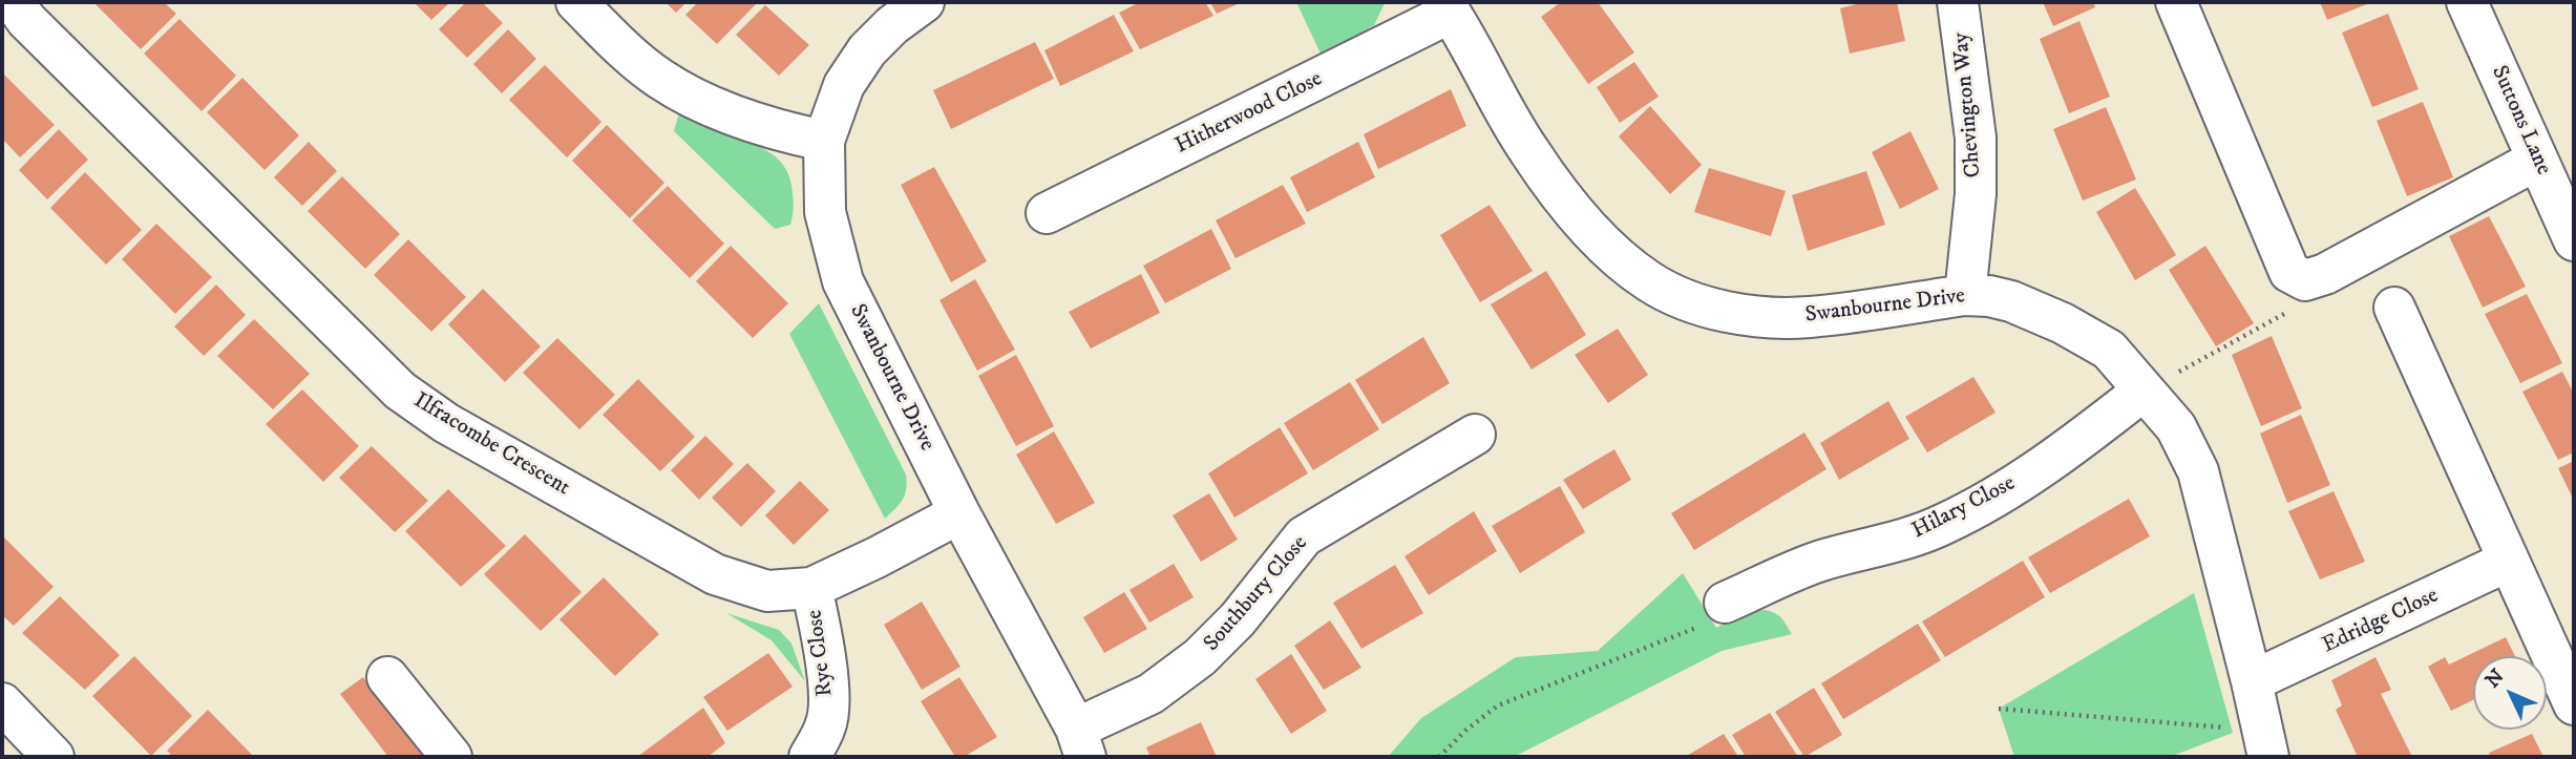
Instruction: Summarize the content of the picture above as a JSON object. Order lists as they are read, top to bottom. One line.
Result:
{"streets":{"street":["Chevington Way","Hitherwood Close","Suttons Lane","Swanbourne Drive","Ilfracombe Crescent","Hilary Close","Southbury Close","Edridge Close","Rye Close"]},"crossings":[["Chevington Way","Swanbourne Drive"],["Hitherwood Close","Swanbourne Drive"],["Swanbourne Drive","Ilfracombe Crescent"],["Swanbourne Drive","Hilary Close"],["Swanbourne Drive","Southbury Close"],["Swanbourne Drive","Edridge Close"],["Ilfracombe Crescent","Rye Close"]],"north":"top left"}
